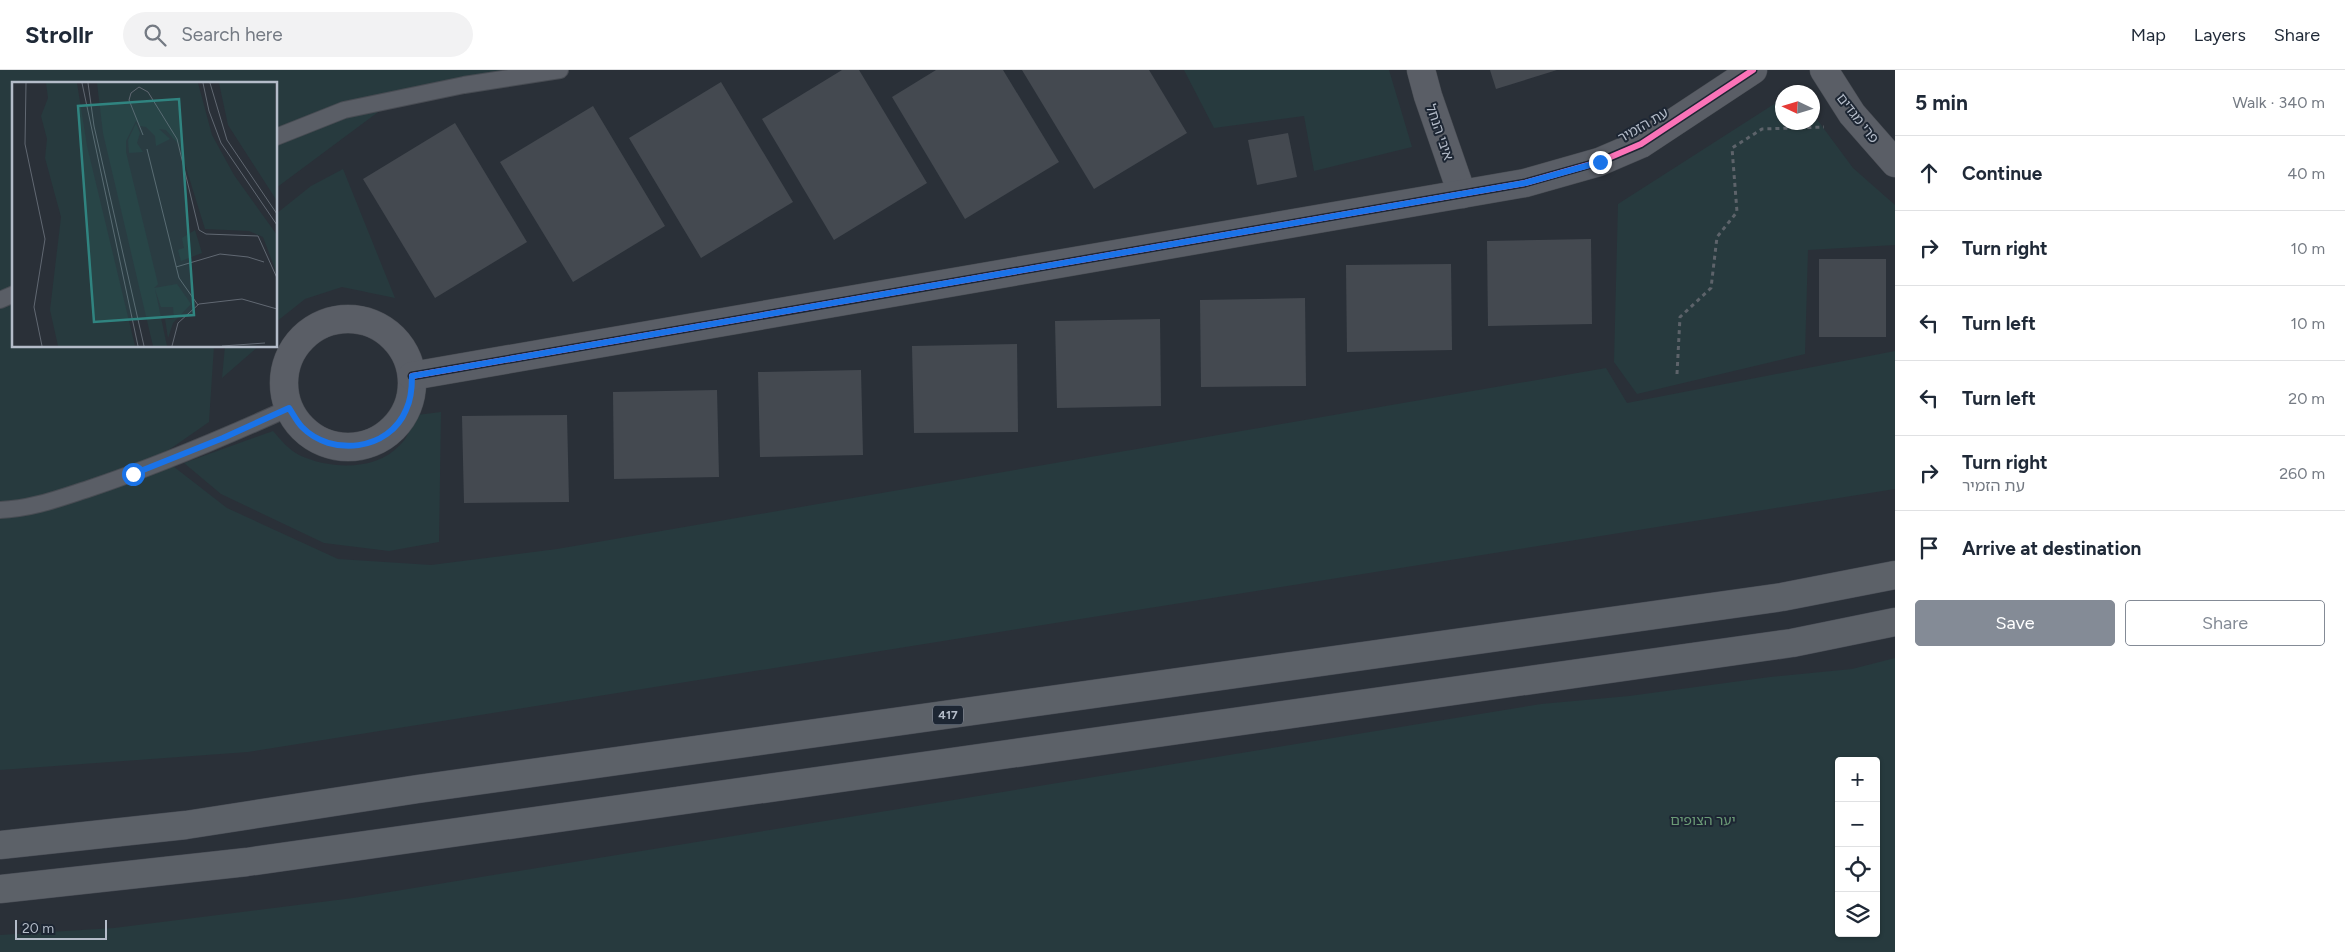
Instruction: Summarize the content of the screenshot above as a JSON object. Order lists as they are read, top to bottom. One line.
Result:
{"streets":{"main road":["417"],"street":["פרי מגדים","עת הזמיר","איבי הנחל"]},"crossings":[["עת הזמיר","איבי הנחל"]],"parks":["יער הצופים"],"scale_bar":"20 m","north":"left","page":{"header":"Strollr","search":"Search here","nav":["Map","Layers","Share"],"heading":["5 min","Walk · 340 m"],"list":[["Continue","40 m"],["Turn right","10 m"],["Turn left","10 m"],["Turn left","20 m"],["Turn right","עת הזמיר","260 m"],"Arrive at destination"],"buttons":["Save","Share"],"map_buttons":["+","−"],"scale":"20 m"}}
